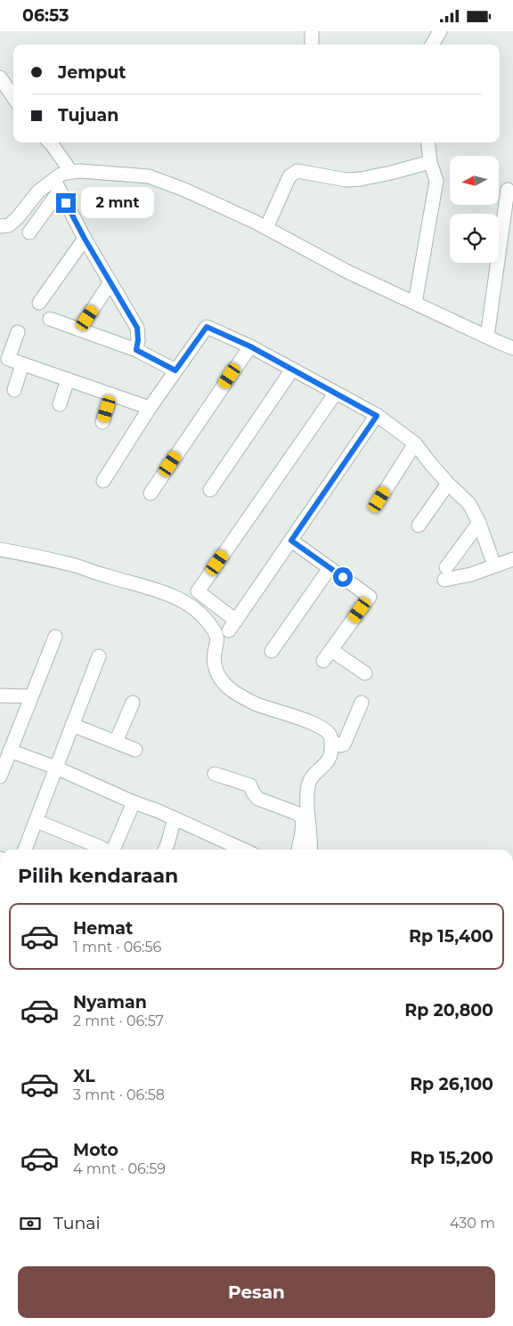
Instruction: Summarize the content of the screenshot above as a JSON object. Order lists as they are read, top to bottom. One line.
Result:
{"north":"left","page":{"status":"06:53","banner":["Jemput","Tujuan"],"bubble":"2 mnt","heading":"Pilih kendaraan","list":[{"name":"Hemat","note":"1 mnt · 06:56","value":"Rp 15,400"},{"name":"Nyaman","note":"2 mnt · 06:57","value":"Rp 20,800"},{"name":"XL","note":"3 mnt · 06:58","value":"Rp 26,100"},{"name":"Moto","note":"4 mnt · 06:59","value":"Rp 15,200"}],"pay":["Tunai","430 m"],"buttons":"Pesan"}}
